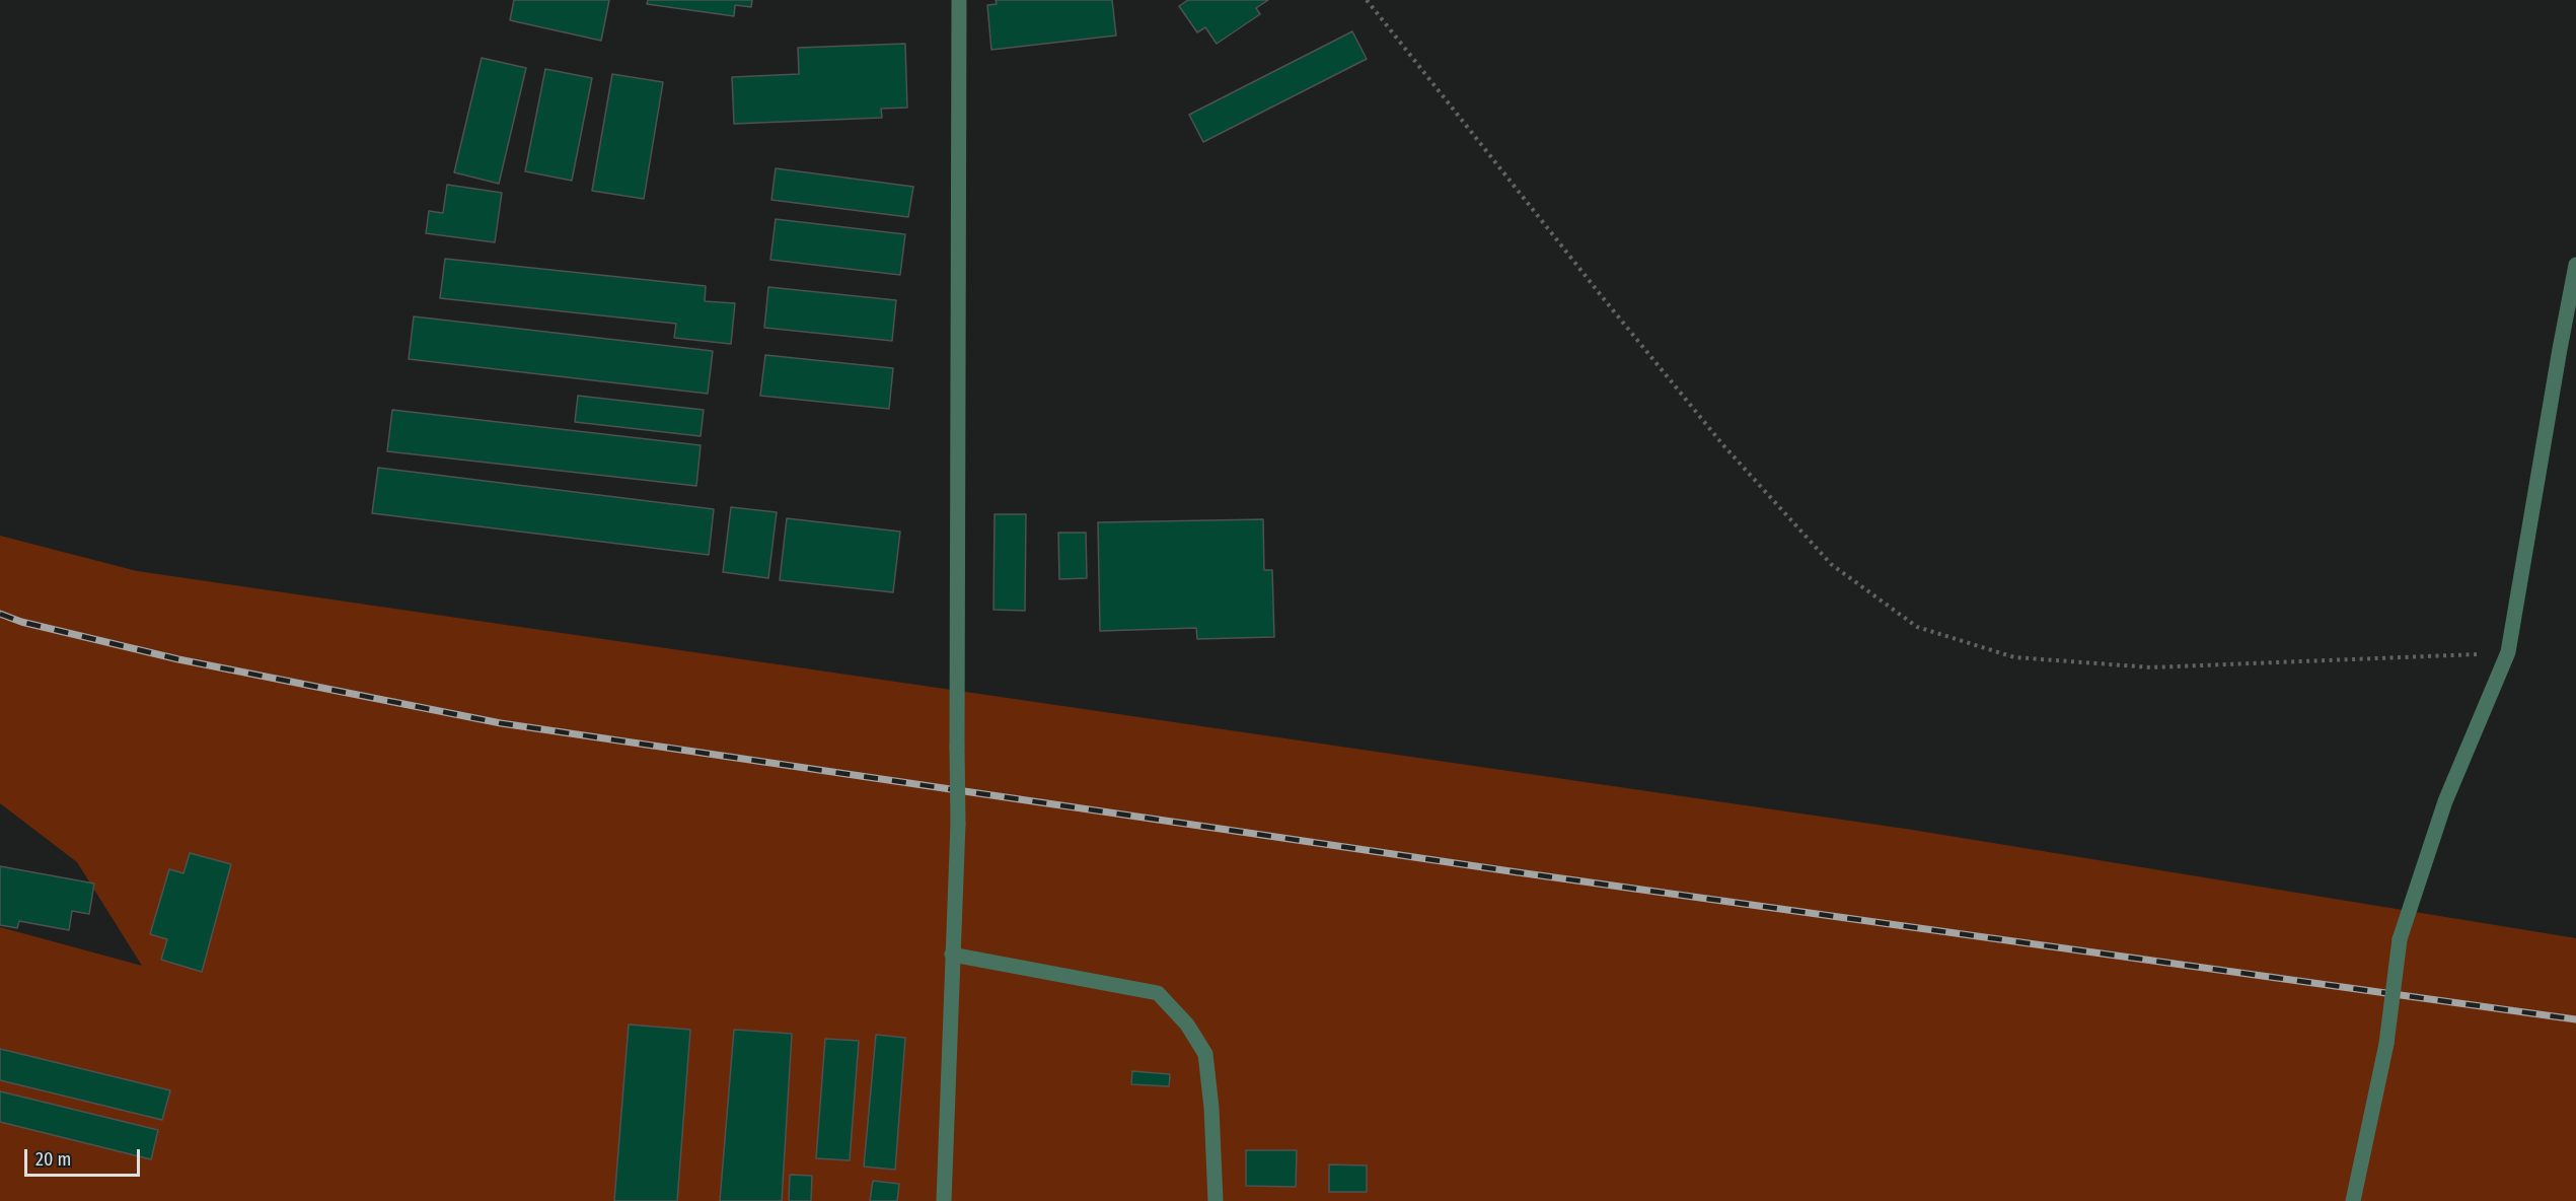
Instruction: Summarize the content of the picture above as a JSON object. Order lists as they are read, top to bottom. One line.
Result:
{"scale_bar":"20 m"}
